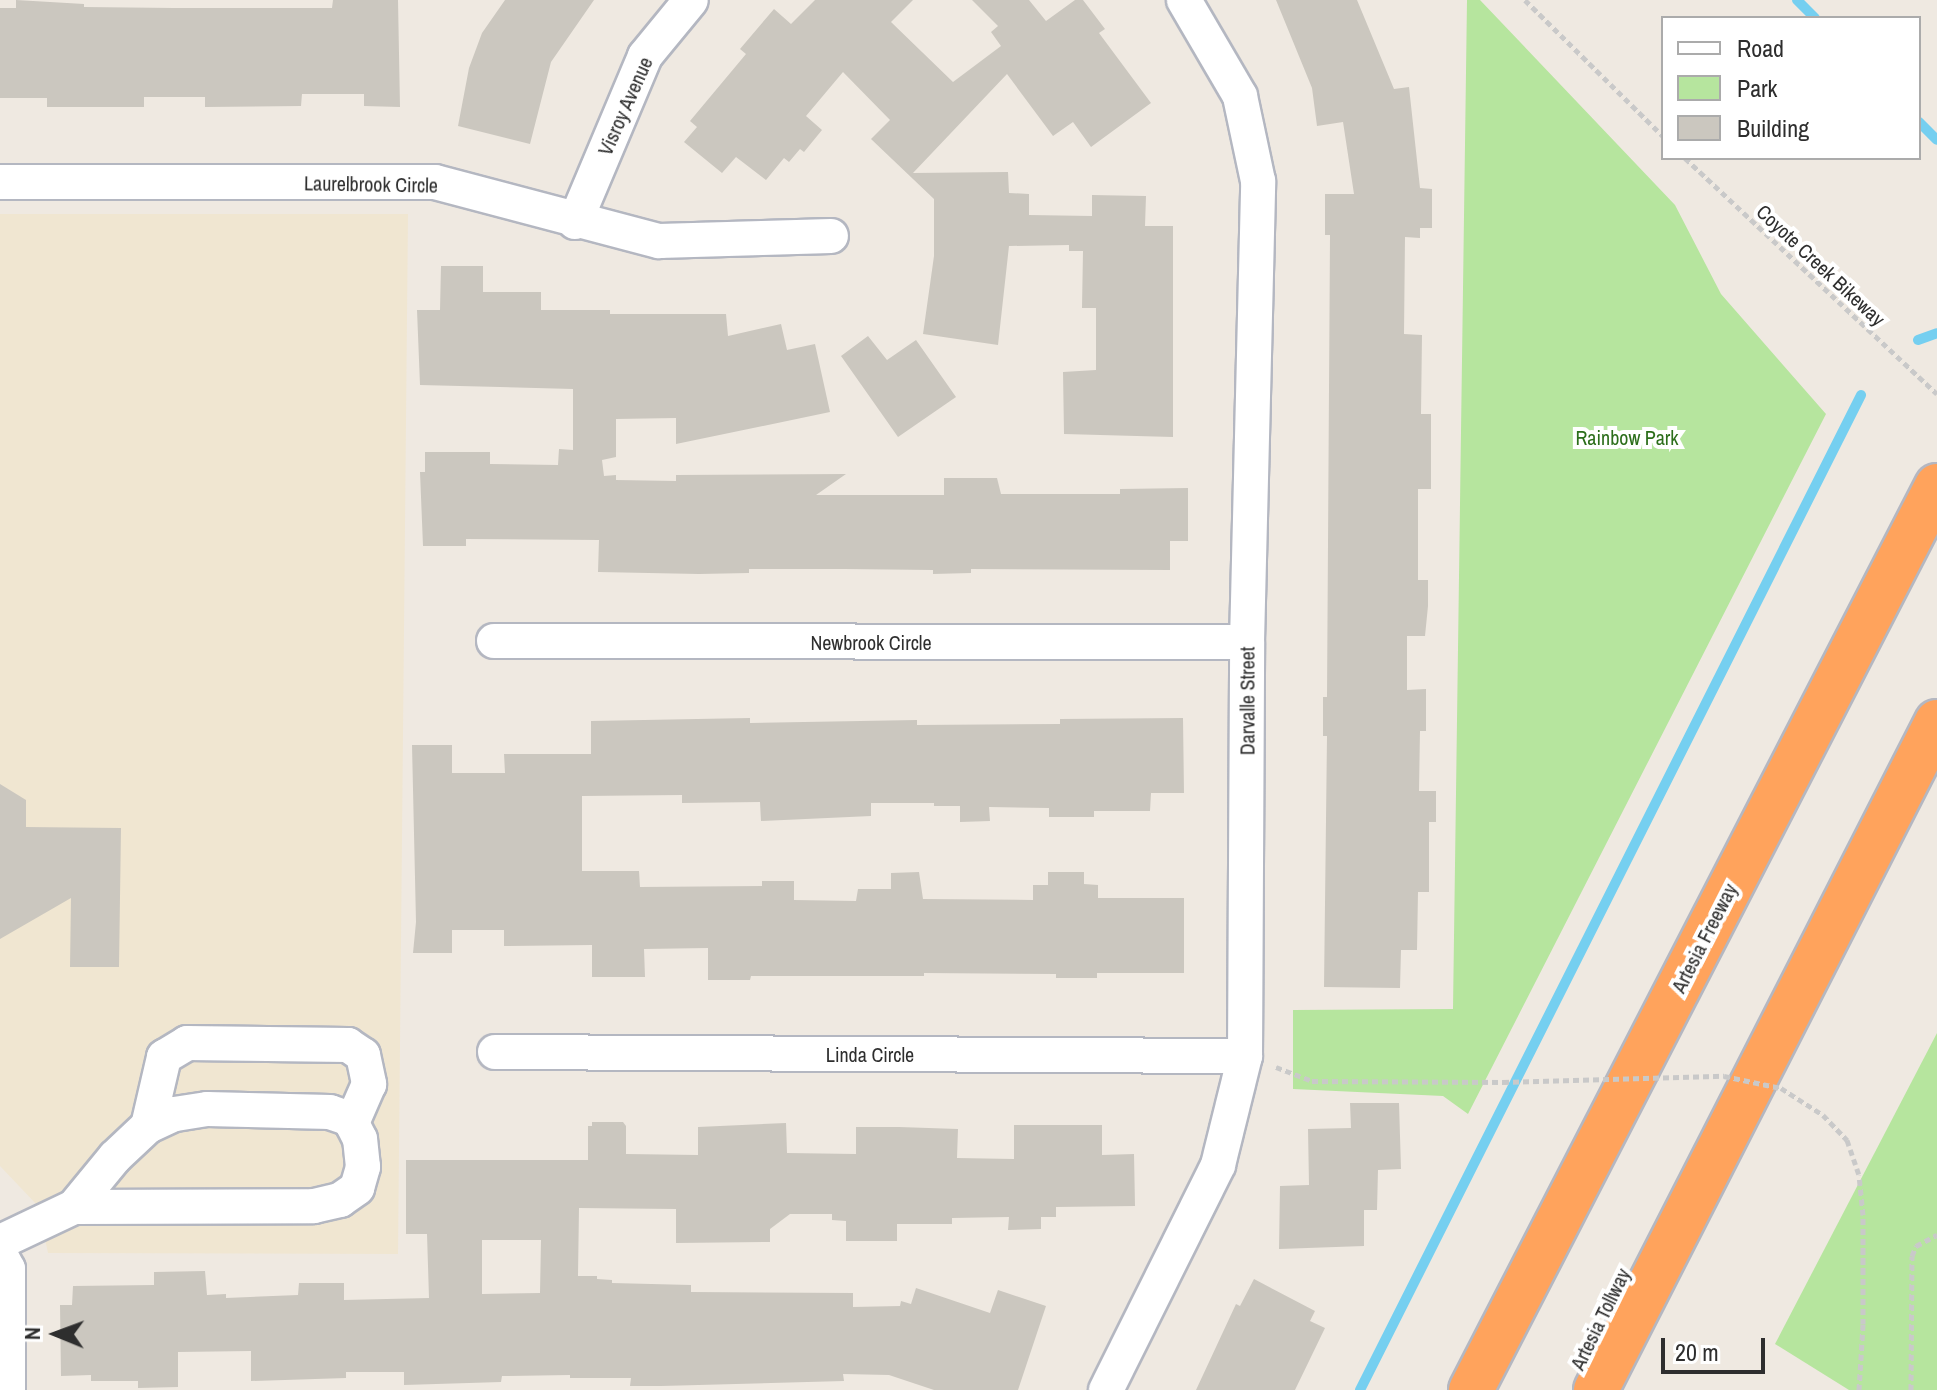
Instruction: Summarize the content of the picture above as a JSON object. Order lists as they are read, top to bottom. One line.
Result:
{"streets":{"highway":["Artesia Freeway","Artesia Tollway"],"street":["Visroy Avenue","Laurelbrook Circle","Newbrook Circle","Darvalle Street","Linda Circle"],"path":["Coyote Creek Bikeway"]},"crossings":[["Visroy Avenue","Laurelbrook Circle"],["Newbrook Circle","Darvalle Street"],["Darvalle Street","Linda Circle"]],"parks":["Rainbow Park"],"legend":["Road","Park","Building"],"scale_bar":"20 m","north":"left"}
